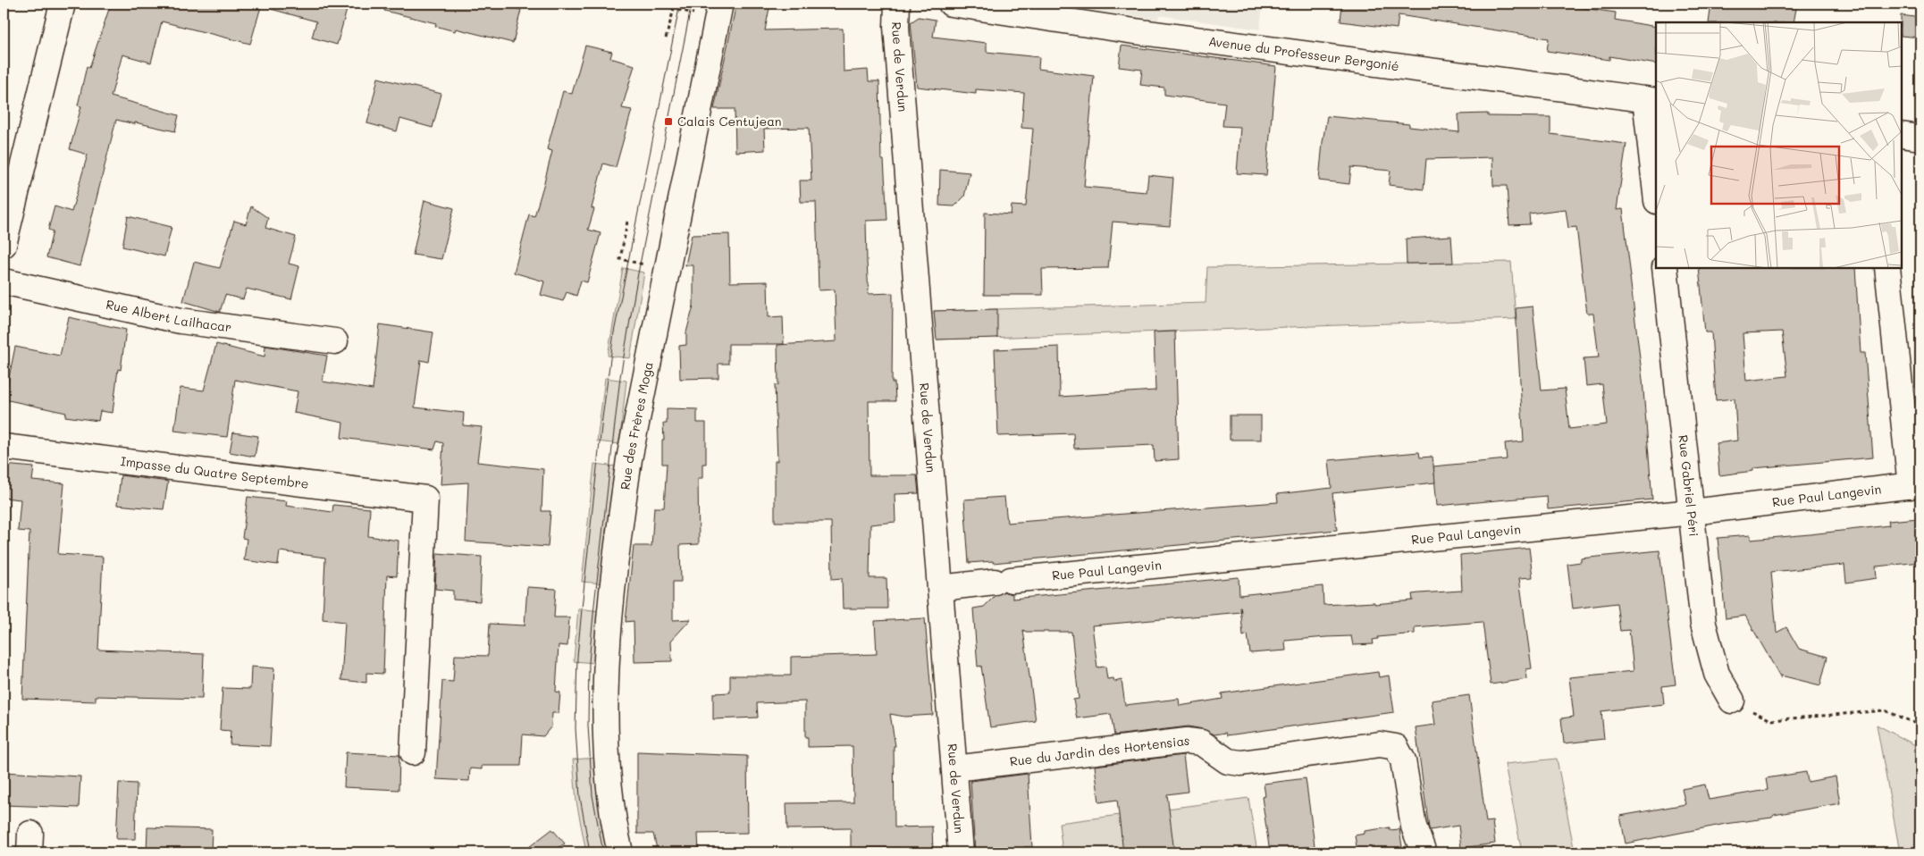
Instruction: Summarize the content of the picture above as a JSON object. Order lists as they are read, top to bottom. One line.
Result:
{"streets":{"street":["Avenue du Professeur Bergonié","Rue de Verdun","Rue Albert Lailhacar","Rue des Frères Moga","Impasse du Quatre Septembre","Rue Gabriel Péri","Rue Paul Langevin","Rue du Jardin des Hortensias"]},"crossings":[["Rue de Verdun","Rue Paul Langevin"],["Rue de Verdun","Rue du Jardin des Hortensias"],["Rue Gabriel Péri","Rue Paul Langevin"]],"places":{"transit":["Calais Centujean"]}}
